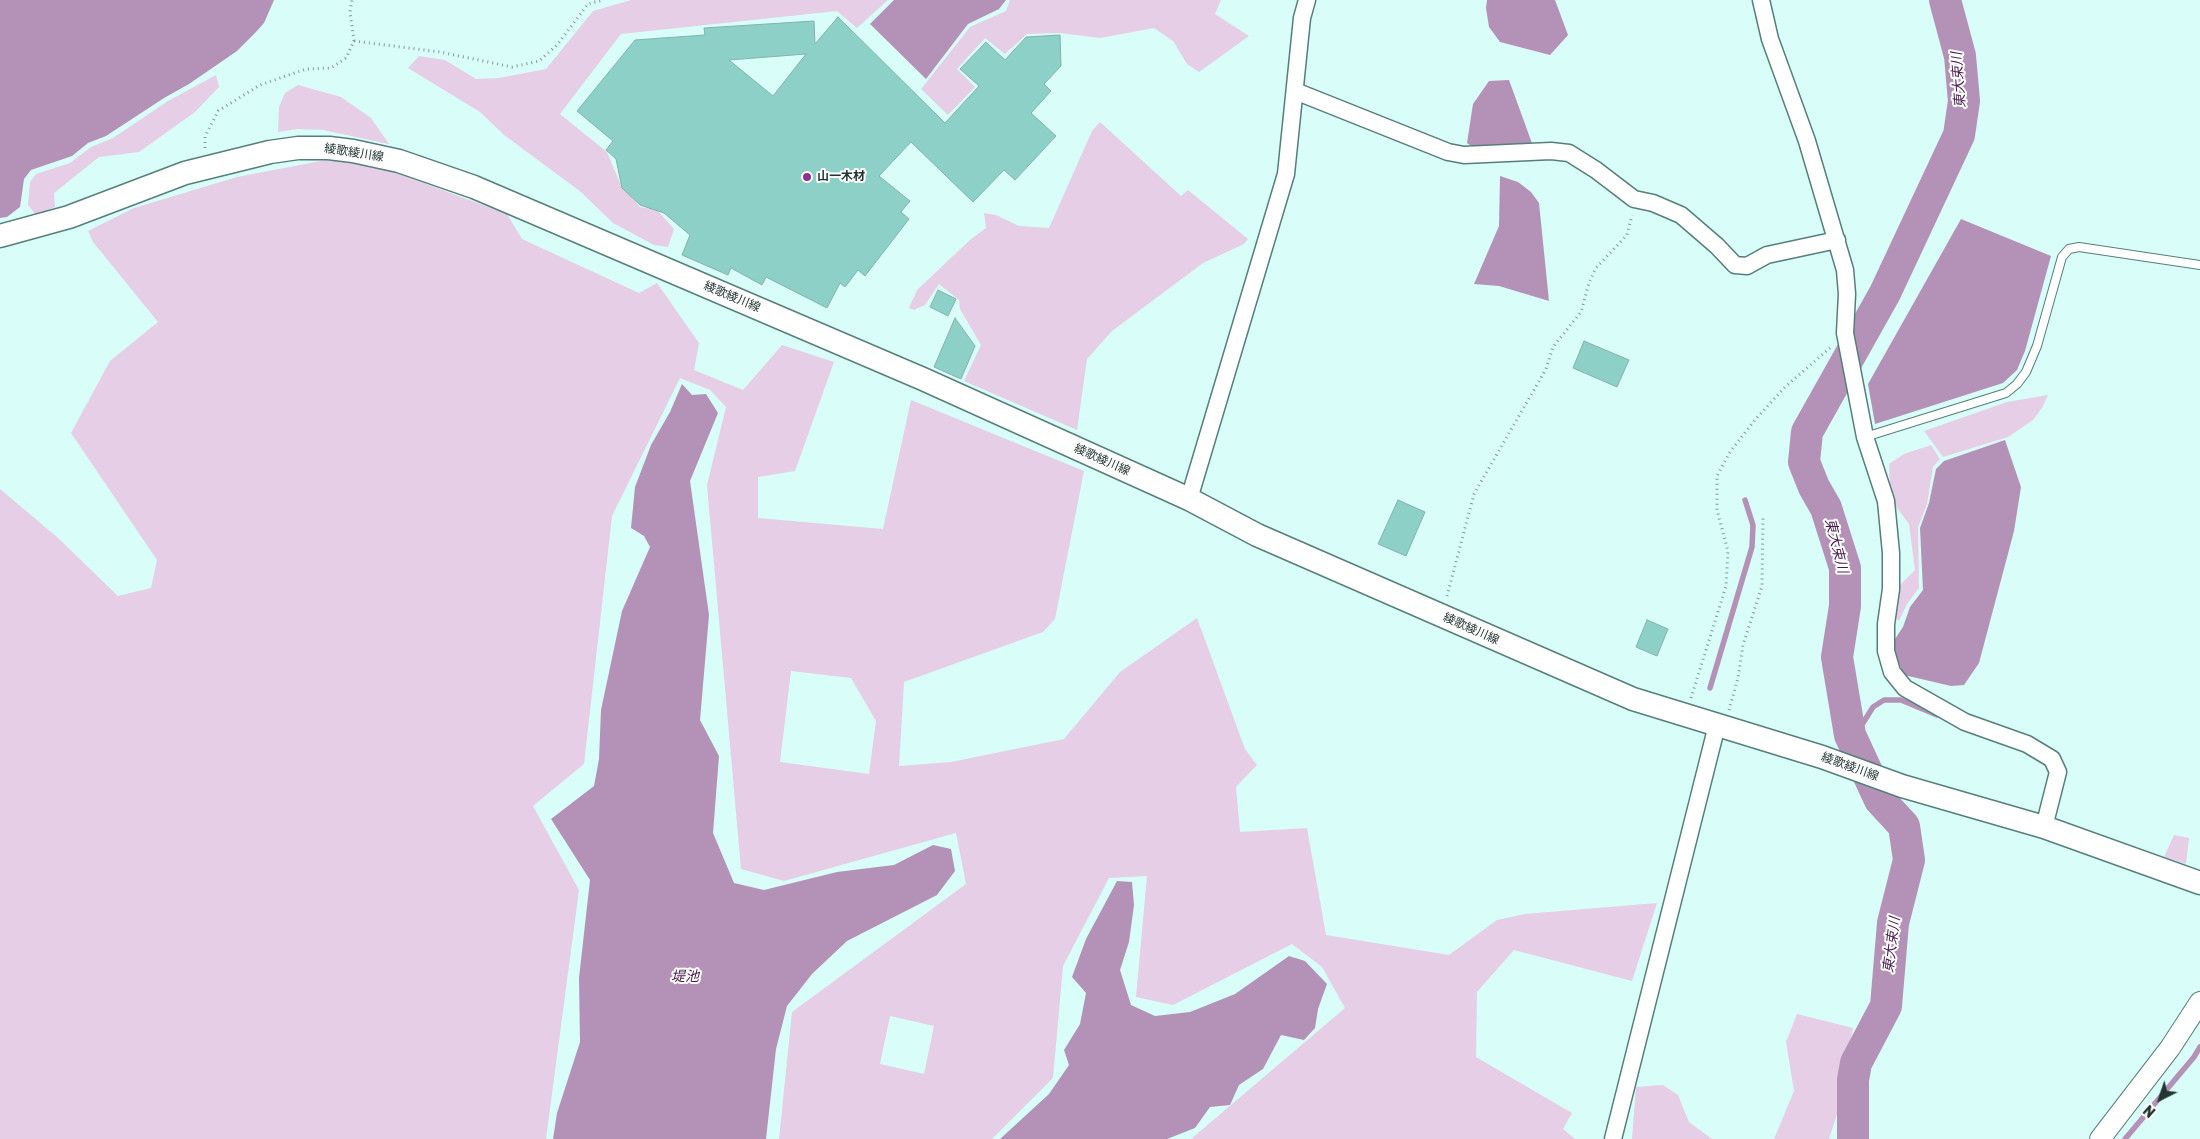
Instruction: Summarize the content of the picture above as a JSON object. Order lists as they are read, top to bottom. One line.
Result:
{"streets":{"main road":["綾歌綾川線"]},"water":["東大束川","堤池"],"places":["山一木材"],"north":"bottom left"}
